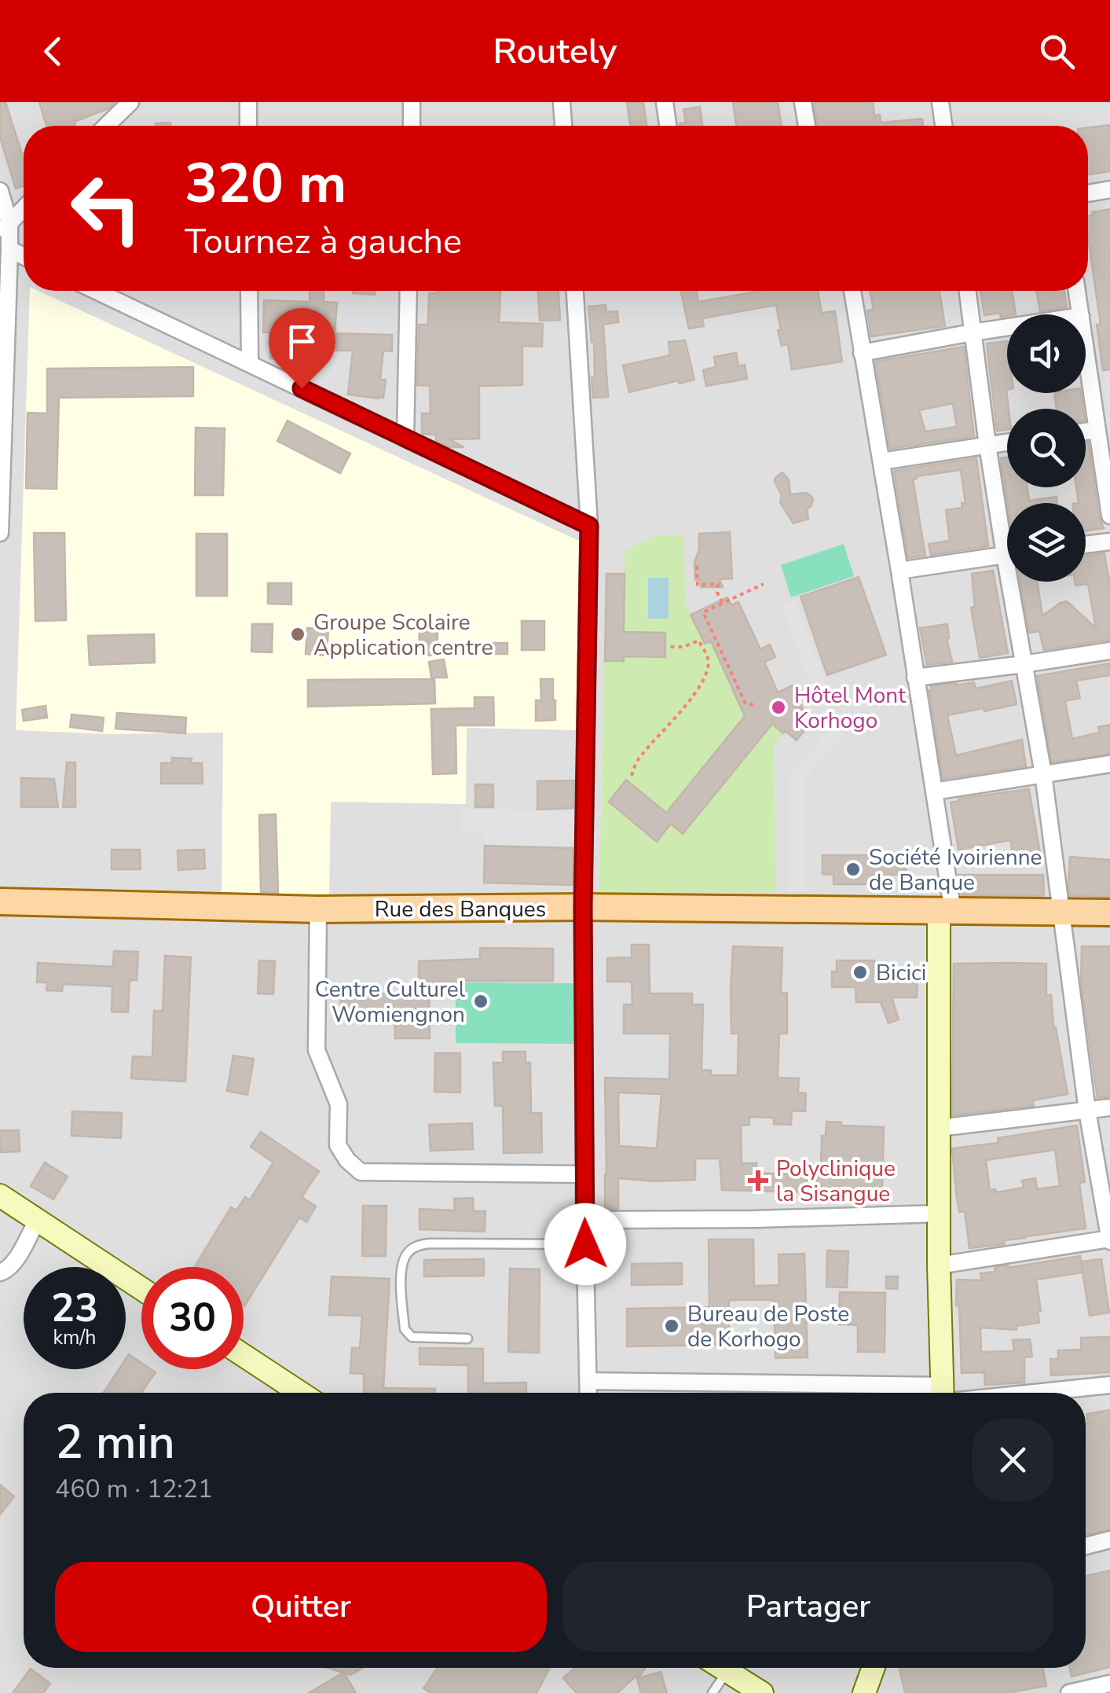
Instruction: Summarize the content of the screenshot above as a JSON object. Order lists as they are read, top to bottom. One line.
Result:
{"streets":{"main road":["Rue des Banques"]},"places":{"other":["Groupe Scolaire Application centre","Hôtel Mont Korhogo","Société Ivoirienne de Banque","Bicici","Centre Culturel Womiengnon","Bureau de Poste de Korhogo"],"health":["Polyclinique la Sisangue"]},"page":{"header":"Routely","turn":["320 m","Tournez à gauche"],"speed":"23 km/h","limit":"30","heading":["2 min","460 m · 12:21"],"buttons":["Quitter","Partager"]}}
